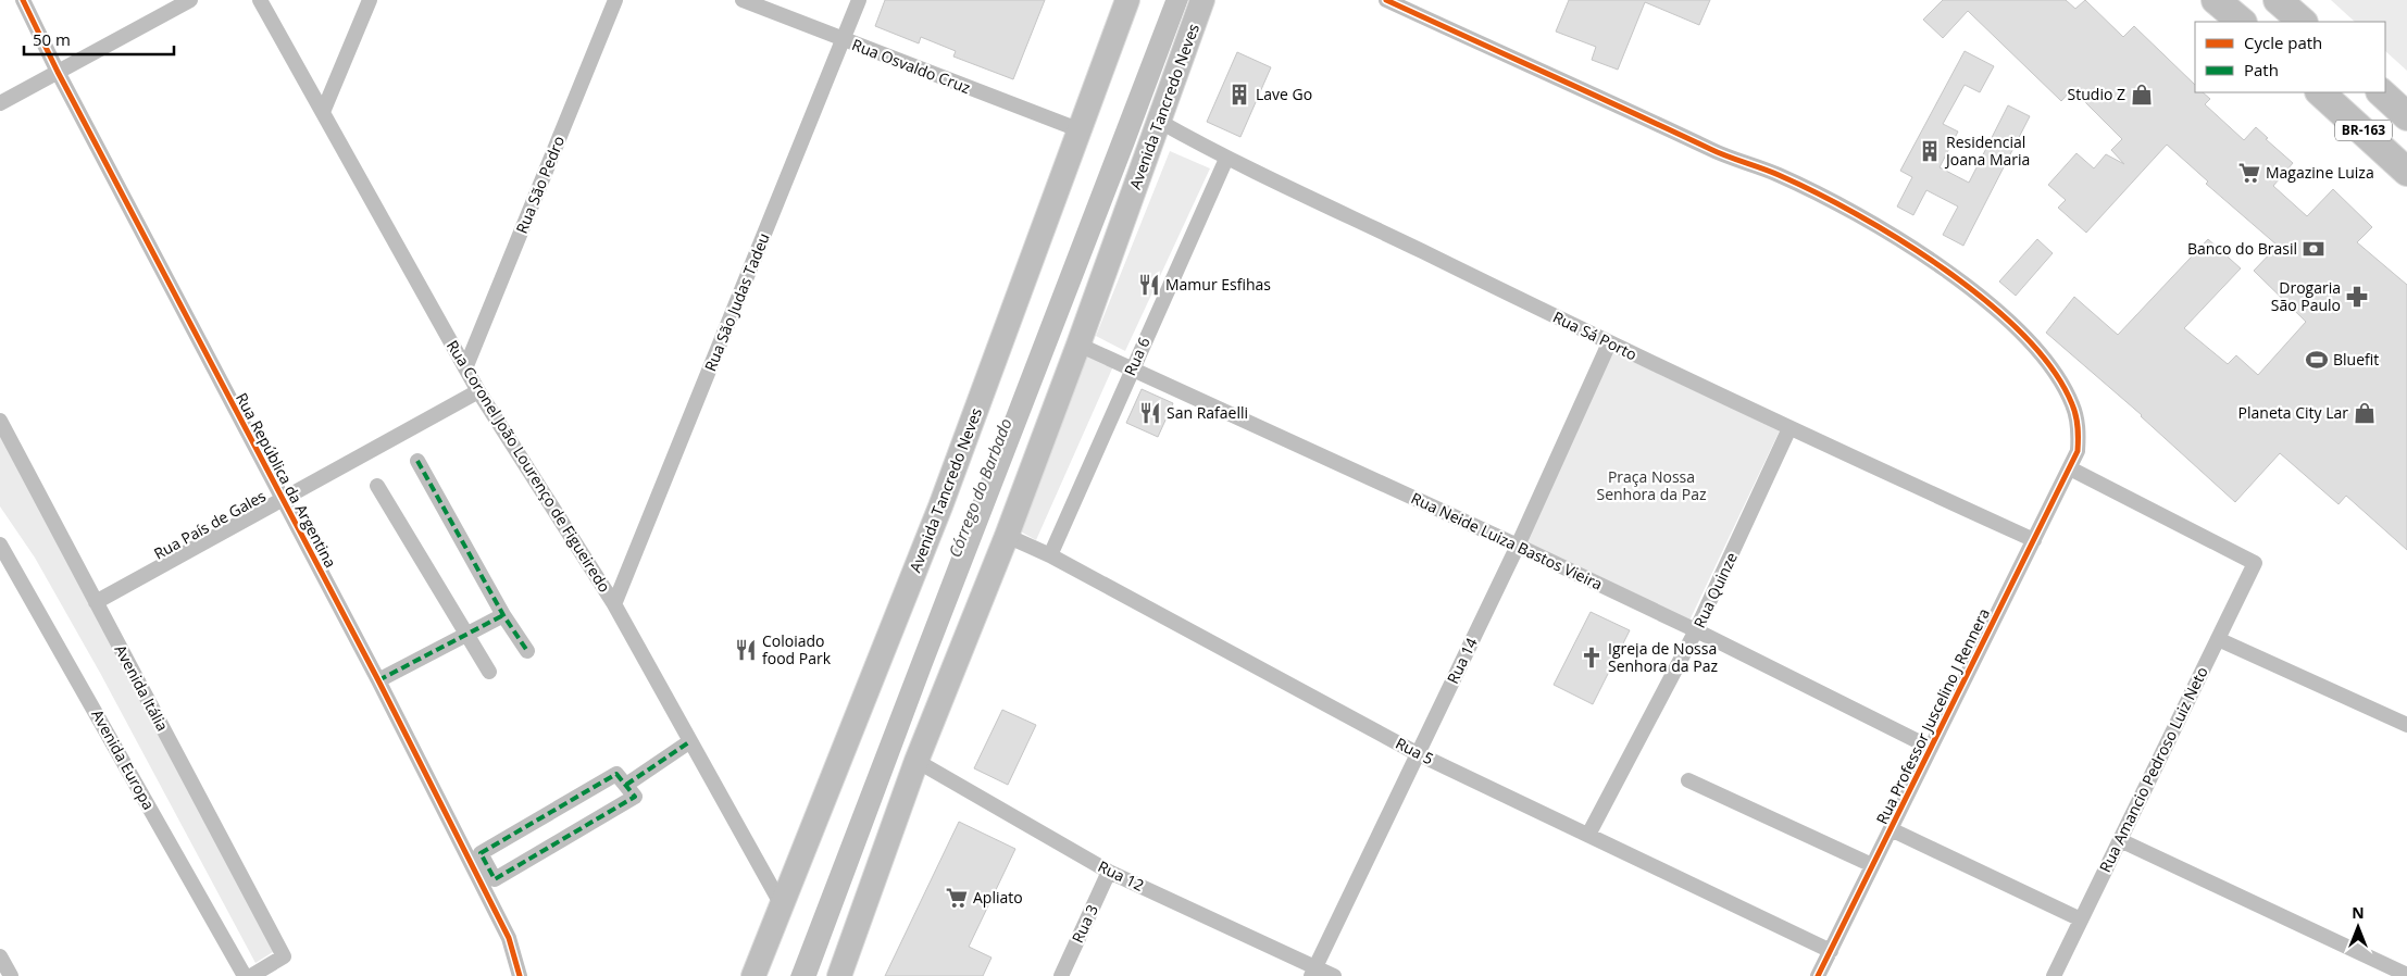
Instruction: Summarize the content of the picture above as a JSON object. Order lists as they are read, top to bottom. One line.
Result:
{"streets":{"highway":["BR-163"],"main road":["Avenida Tancredo Neves"],"street":["Rua Osvaldo Cruz","Rua São Pedro","Rua São Judas Tadeu","Rua Sá Porto","Rua 6","Rua Coronel João Lourenço de Figueiredo","Rua República da Argentina","Rua País de Gales","Rua Neide Luiza Bastos Vieira","Rua Quinze","Rua 14","Avenida Itália","Rua Professor Juscelino J Rennera","Rua 5","Avenida Europa","Rua Amancio Pedroso Luiz Neto","Rua 12","Rua 3"]},"crossings":[["Rua Osvaldo Cruz","Avenida Tancredo Neves"],["Rua Osvaldo Cruz","Rua São Judas Tadeu"],["Avenida Tancredo Neves","Rua Sá Porto"],["Avenida Tancredo Neves","Rua Coronel João Lourenço de Figueiredo"],["Avenida Tancredo Neves","Rua Neide Luiza Bastos Vieira"],["Avenida Tancredo Neves","Rua 5"],["Avenida Tancredo Neves","Rua 12"],["Rua São Pedro","Rua Coronel João Lourenço de Figueiredo"],["Rua São Judas Tadeu","Rua Coronel João Lourenço de Figueiredo"],["Rua Sá Porto","Rua 6"],["Rua Sá Porto","Rua Quinze"],["Rua Sá Porto","Rua 14"],["Rua Sá Porto","Rua Professor Juscelino J Rennera"],["Rua 6","Rua Neide Luiza Bastos Vieira"],["Rua 6","Rua 5"],["Rua Coronel João Lourenço de Figueiredo","Rua País de Gales"],["Rua República da Argentina","Rua País de Gales"],["Rua País de Gales","Avenida Itália"],["Rua Neide Luiza Bastos Vieira","Rua Quinze"],["Rua Neide Luiza Bastos Vieira","Rua 14"],["Rua Neide Luiza Bastos Vieira","Rua Professor Juscelino J Rennera"],["Rua Quinze","Rua 5"],["Rua 14","Rua 5"],["Rua 14","Rua 12"],["Rua Professor Juscelino J Rennera","Rua 5"],["Rua Professor Juscelino J Rennera","Rua Amancio Pedroso Luiz Neto"],["Rua 12","Rua 3"]],"water":["Córrego do Barbado"],"parks":["Praça Nossa Senhora da Paz"],"places":{"building":["Lave Go","Residencial Joana Maria"],"shop":["Studio Z","Planeta City Lar"],"supermarket":["Magazine Luiza","Apliato"],"bank":["Banco do Brasil"],"restaurant":["Mamur Esfihas","San Rafaelli","Coloiado food Park"],"pharmacy":["Drogaria São Paulo"],"sports":["Bluefit"],"church":["Igreja de Nossa Senhora da Paz"]},"legend":["Cycle path","Path"],"scale_bar":"50 m","north":"top"}
